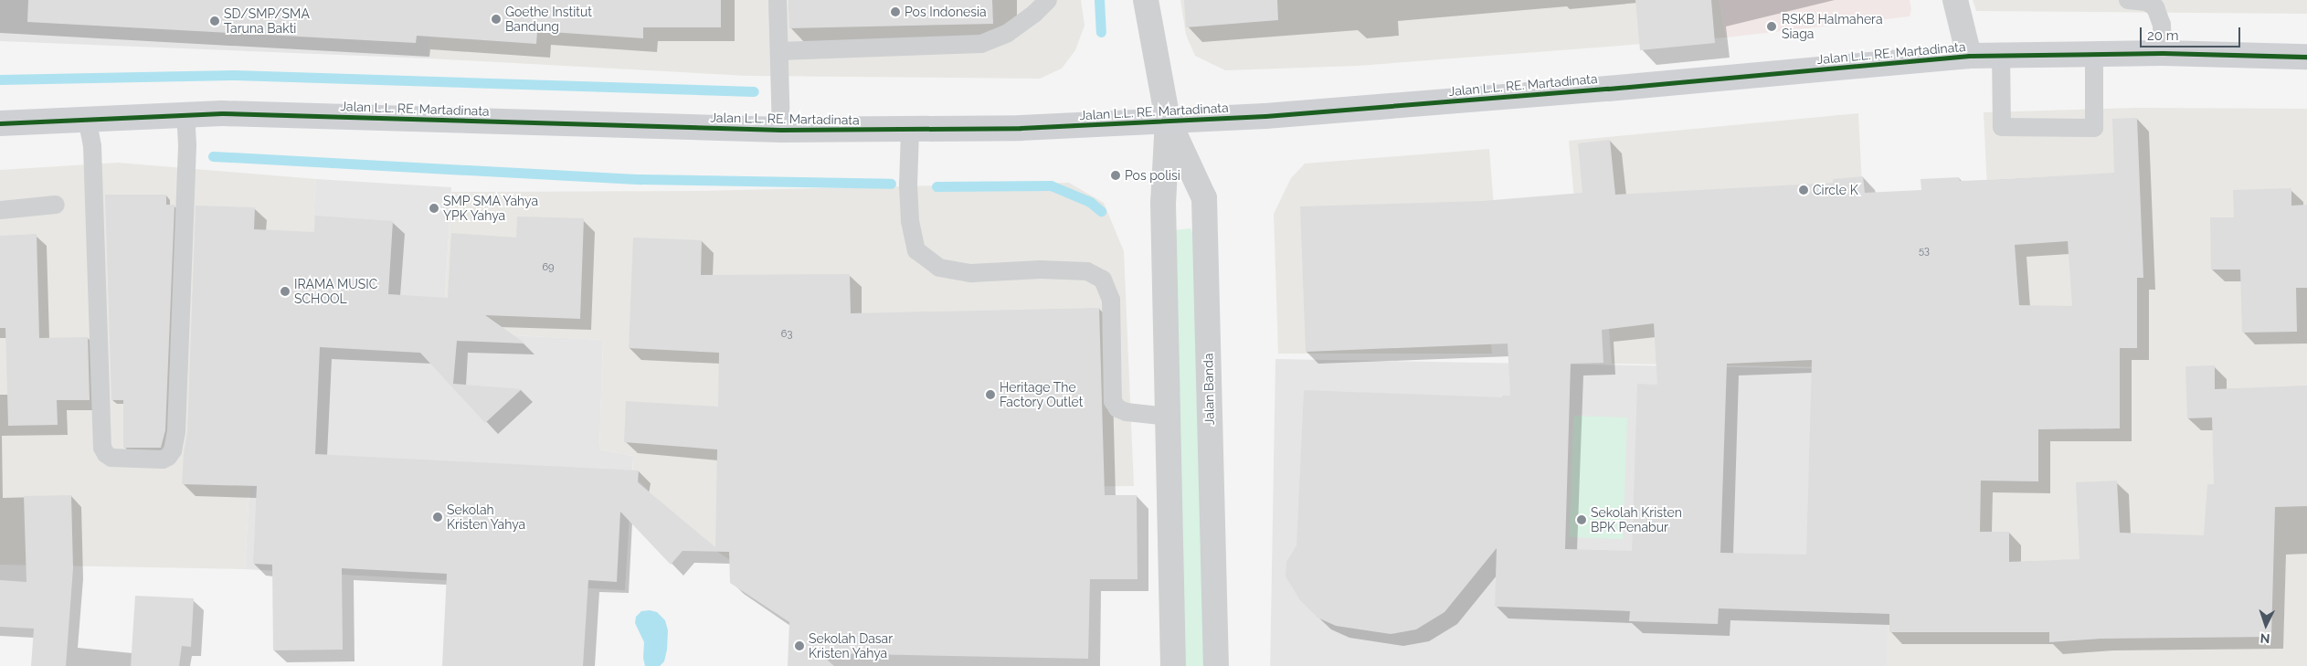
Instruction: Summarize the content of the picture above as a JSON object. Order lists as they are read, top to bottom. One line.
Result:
{"streets":{"main road":["Jalan L.L. RE. Martadinata"],"street":["Jalan Banda"]},"crossings":[["Jalan L.L. RE. Martadinata","Jalan Banda"]],"places":["Pos Indonesia","Goethe Institut Bandung","SD/SMP/SMA Taruna Bakti","RSKB Halmahera Siaga","Pos polisi","Circle K","SMP SMA Yahya YPK Yahya","IRAMA MUSIC SCHOOL","Heritage The Factory Outlet","Sekolah Kristen Yahya","Sekolah Kristen BPK Penabur","Sekolah Dasar Kristen Yahya"],"house_numbers":["53","69","63"],"scale_bar":"20 m","north":"bottom"}
